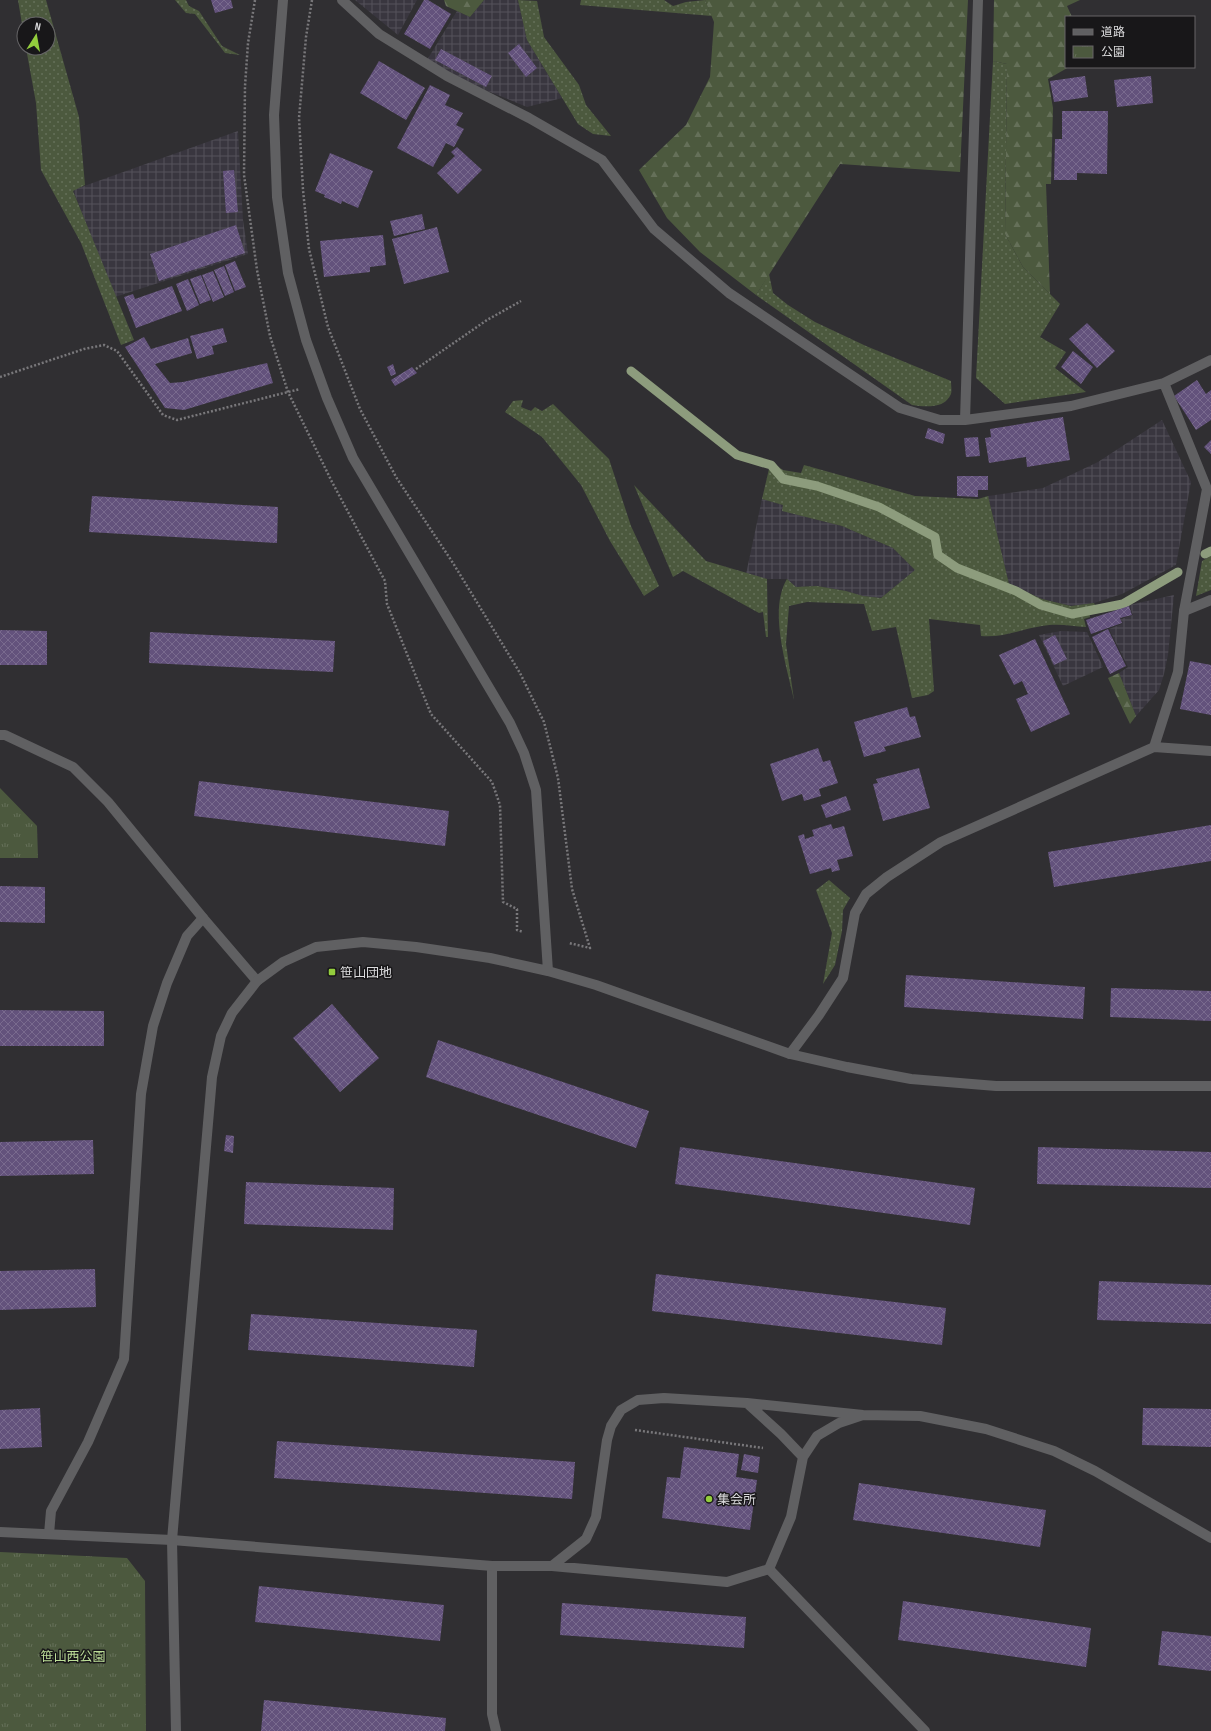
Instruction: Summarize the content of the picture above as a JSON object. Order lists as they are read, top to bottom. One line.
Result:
{"parks":["笹山西公園"],"places":{"transit":["笹山団地"],"other":["集会所"]},"legend":["道路","公園"],"north":"top"}
